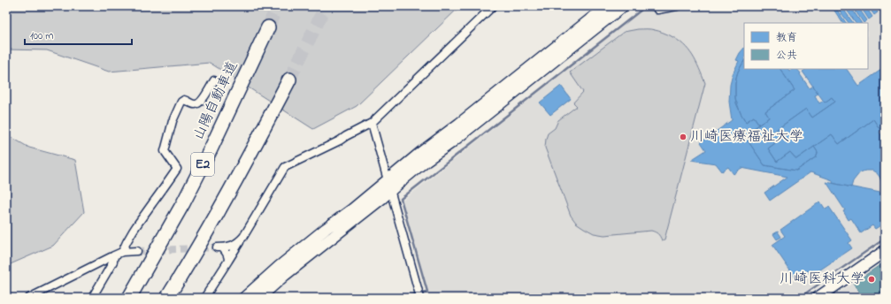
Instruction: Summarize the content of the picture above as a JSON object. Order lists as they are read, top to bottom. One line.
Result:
{"streets":{"highway":["山陽自動車道","E2"]},"places":["川崎医療福祉大学","川崎医科大学"],"legend":["教育","公共"],"scale_bar":"100 m"}
